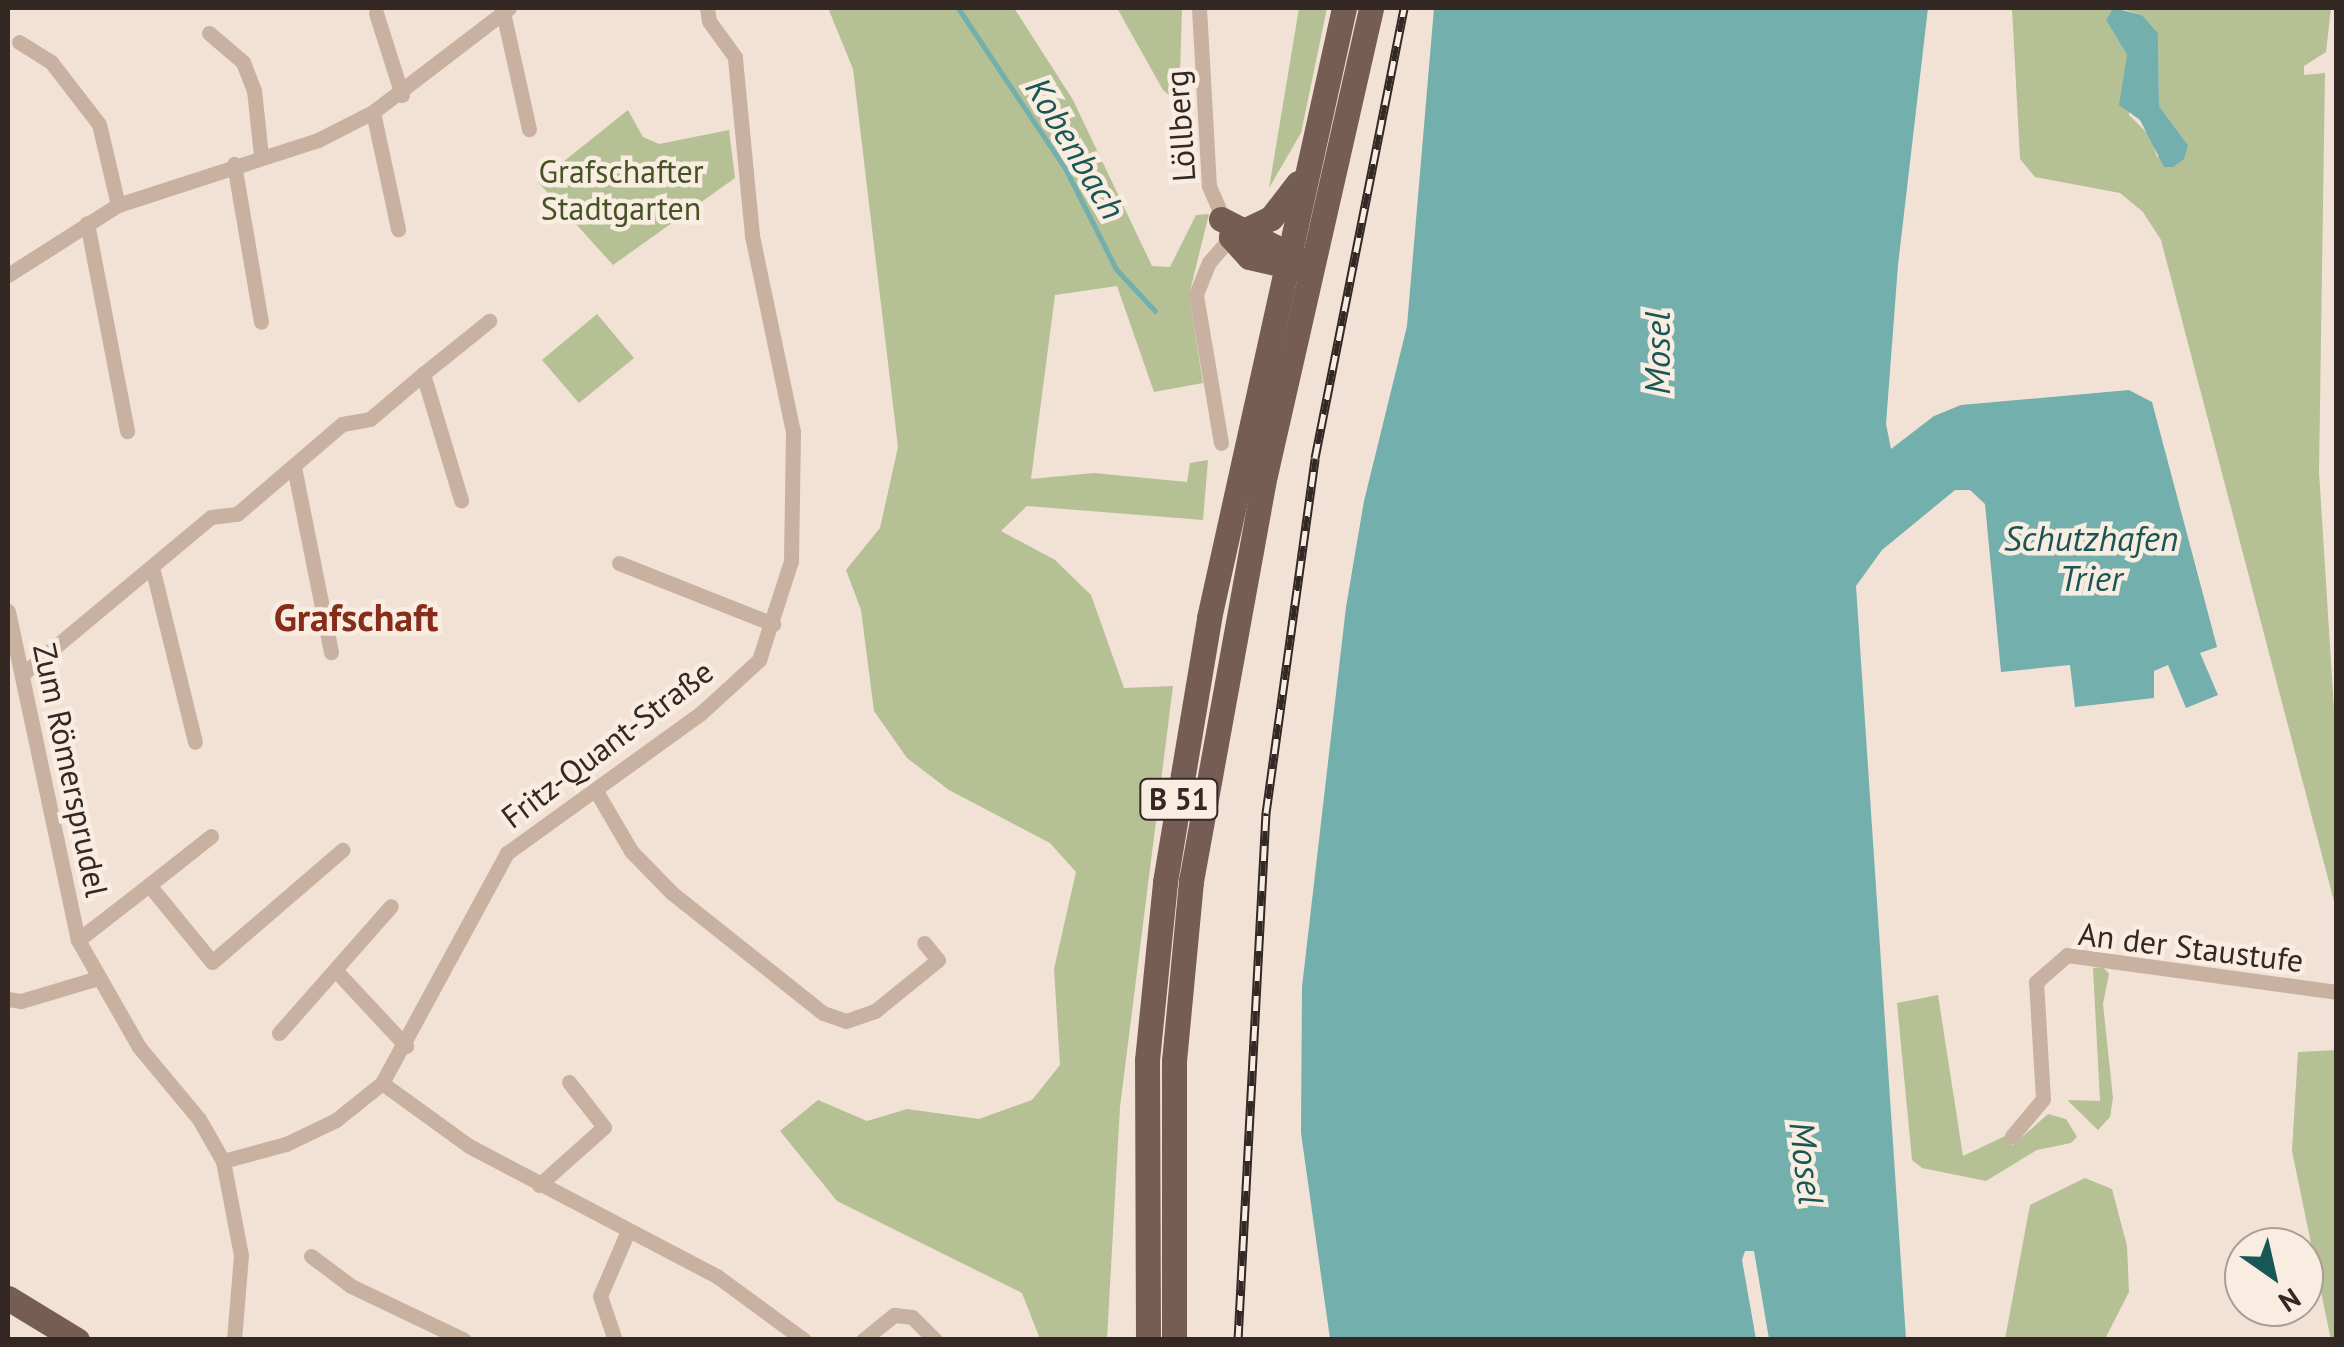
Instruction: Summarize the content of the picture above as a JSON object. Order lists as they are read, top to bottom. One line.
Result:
{"streets":{"main road":["B 51"],"street":["Löllberg","Fritz-Quant-Straße","Zum Römersprudel","An der Staustufe"]},"crossings":[["Fritz-Quant-Straße","Zum Römersprudel"]],"districts":["Grafschaft"],"water":["Kobenbach","Mosel","Schutzhafen Trier"],"parks":["Grafschafter Stadtgarten"],"north":"bottom right"}
